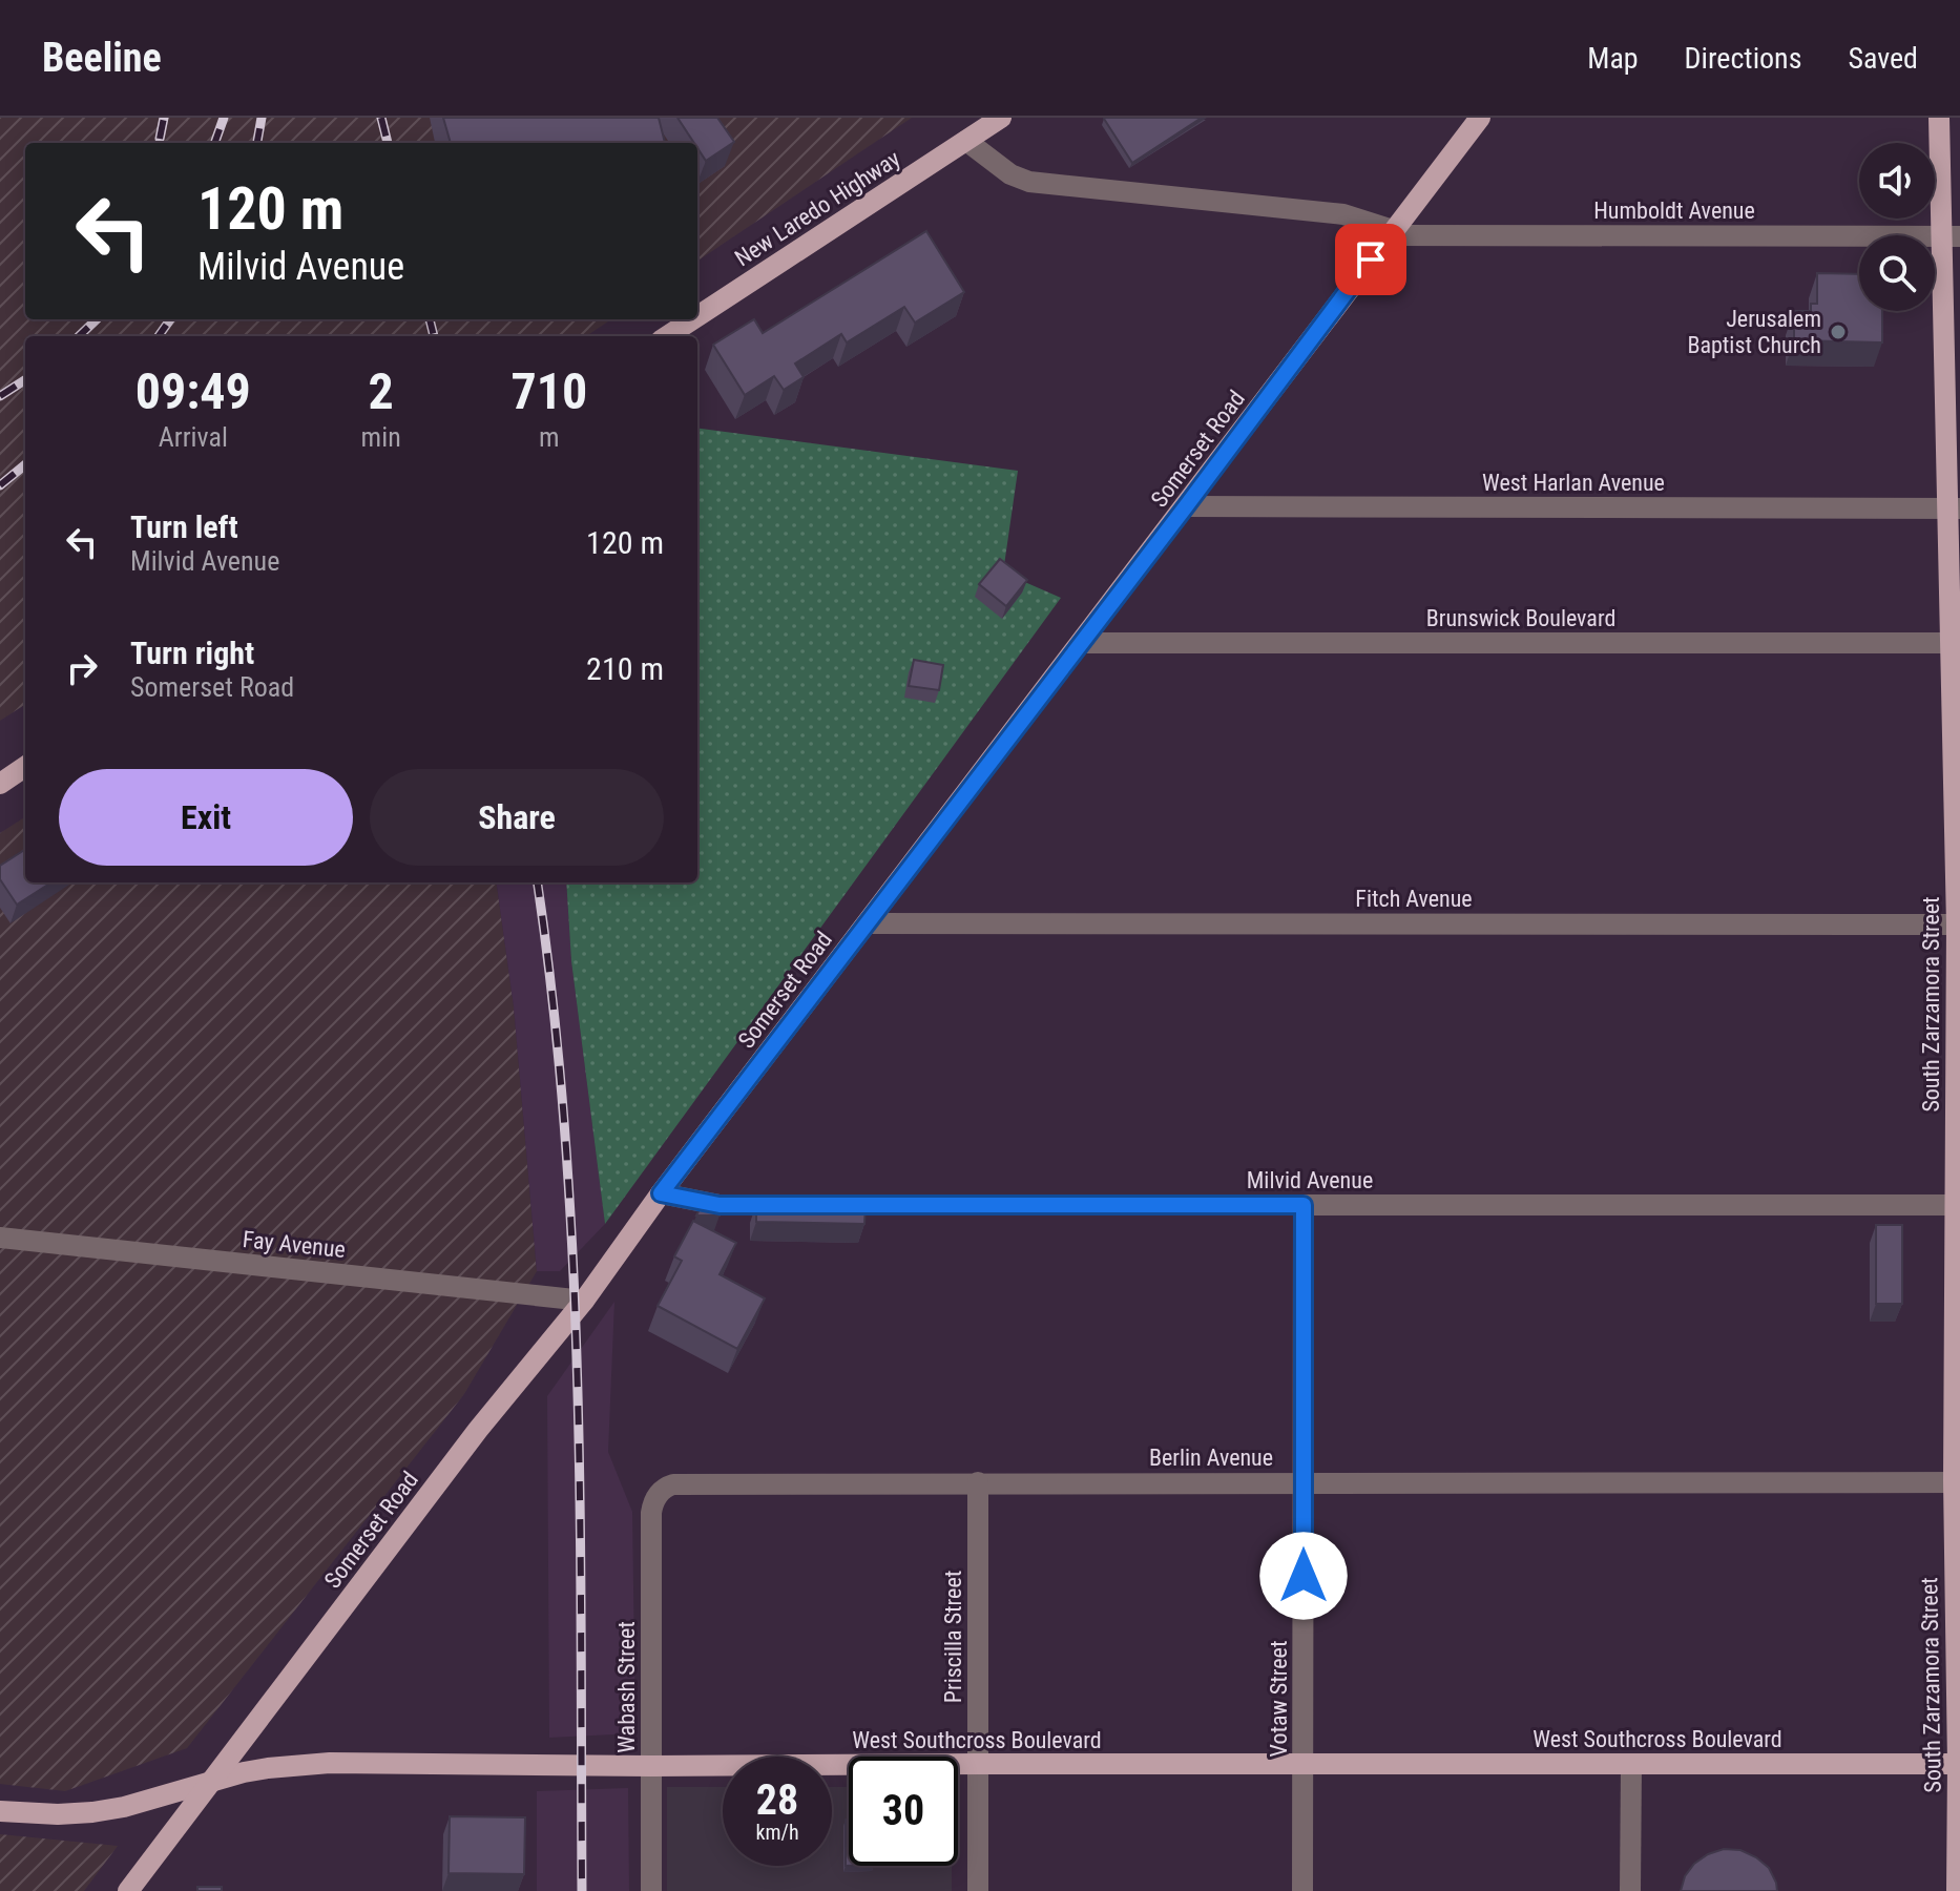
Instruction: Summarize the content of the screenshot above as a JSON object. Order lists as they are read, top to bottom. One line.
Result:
{"streets":{"main road":["New Laredo Highway","Somerset Road","South Zarzamora Street","West Southcross Boulevard"],"street":["Humboldt Avenue","West Harlan Avenue","Brunswick Boulevard","Fitch Avenue","Milvid Avenue","Fay Avenue","Berlin Avenue","Priscilla Street","Wabash Street","Votaw Street"]},"crossings":[["New Laredo Highway","Humboldt Avenue"],["Humboldt Avenue","Somerset Road"],["Humboldt Avenue","South Zarzamora Street"],["Somerset Road","West Harlan Avenue"],["Somerset Road","Brunswick Boulevard"],["Somerset Road","Fitch Avenue"],["Somerset Road","Milvid Avenue"],["Somerset Road","Fay Avenue"],["Somerset Road","West Southcross Boulevard"],["West Harlan Avenue","South Zarzamora Street"],["Brunswick Boulevard","South Zarzamora Street"],["Fitch Avenue","South Zarzamora Street"],["South Zarzamora Street","Milvid Avenue"],["South Zarzamora Street","Berlin Avenue"],["South Zarzamora Street","West Southcross Boulevard"],["Milvid Avenue","Votaw Street"],["Berlin Avenue","Priscilla Street"],["Berlin Avenue","Wabash Street"],["Berlin Avenue","Votaw Street"],["Priscilla Street","West Southcross Boulevard"],["Wabash Street","West Southcross Boulevard"],["Votaw Street","West Southcross Boulevard"]],"places":["Jerusalem Baptist Church"],"page":{"header":"Beeline","nav":["Map","Directions","Saved"],"turn":["120 m","Milvid Avenue"],"eta":["09:49","Arrival","2","min","710","m"],"list":[{"name":"Turn left","note":"Milvid Avenue","value":"120 m"},{"name":"Turn right","note":"Somerset Road","value":"210 m"}],"buttons":["Exit","Share"],"speed":"28 km/h","limit":"30"}}
